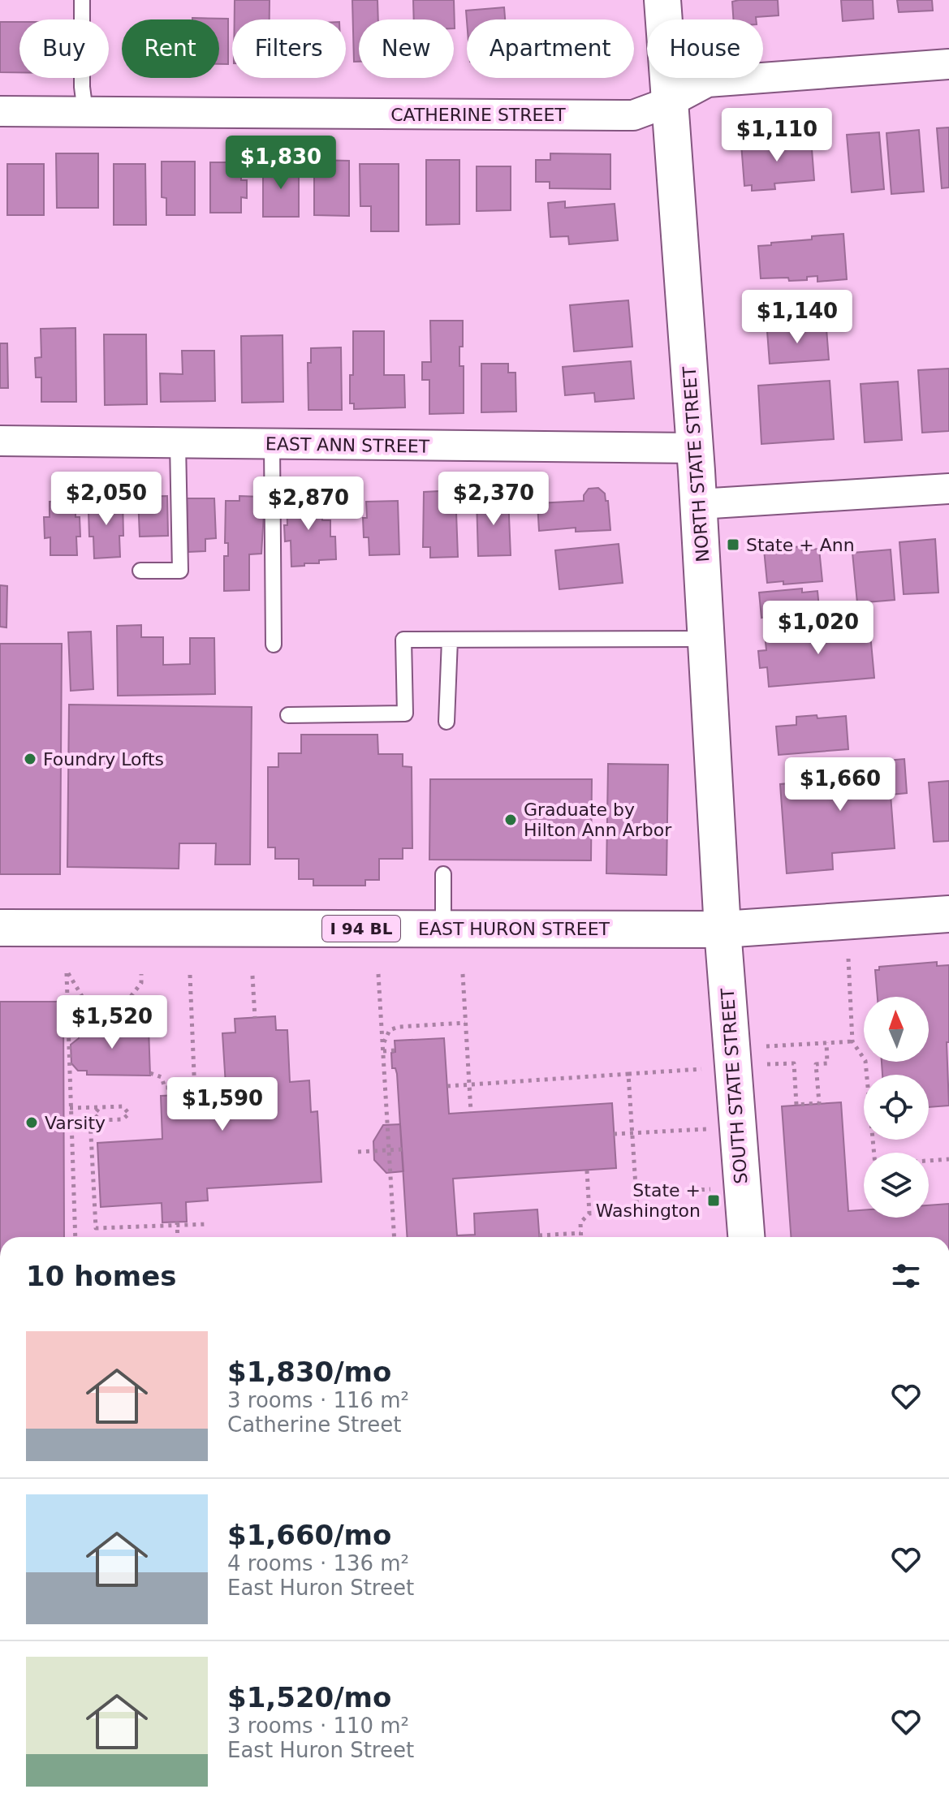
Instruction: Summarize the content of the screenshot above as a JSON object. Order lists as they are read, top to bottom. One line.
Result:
{"streets":{"main road":["NORTH STATE STREET","I 94 BL","EAST HURON STREET","SOUTH STATE STREET"],"street":["CATHERINE STREET","EAST ANN STREET"]},"crossings":[["CATHERINE STREET","NORTH STATE STREET"],["EAST ANN STREET","NORTH STATE STREET"],["NORTH STATE STREET","EAST HURON STREET"],["NORTH STATE STREET","SOUTH STATE STREET"],["EAST HURON STREET","SOUTH STATE STREET"]],"places":{"transit":["State + Ann","State + Washington"],"other":["Foundry Lofts","Graduate by Hilton Ann Arbor","Varsity"]},"north":"top","page":{"chip":["Buy","Rent","Filters","New","Apartment","House"],"price":["$1,110","$1,830","$1,140","$2,050","$2,370","$2,870","$1,020","$1,660","$1,520","$1,590"],"heading":"10 homes","list":[{"name":"$1,830/mo","note":"3 rooms · 116 m² · Catherine Street"},{"name":"$1,660/mo","note":"4 rooms · 136 m² · East Huron Street"},{"name":"$1,520/mo","note":"3 rooms · 110 m² · East Huron Street"}]}}
